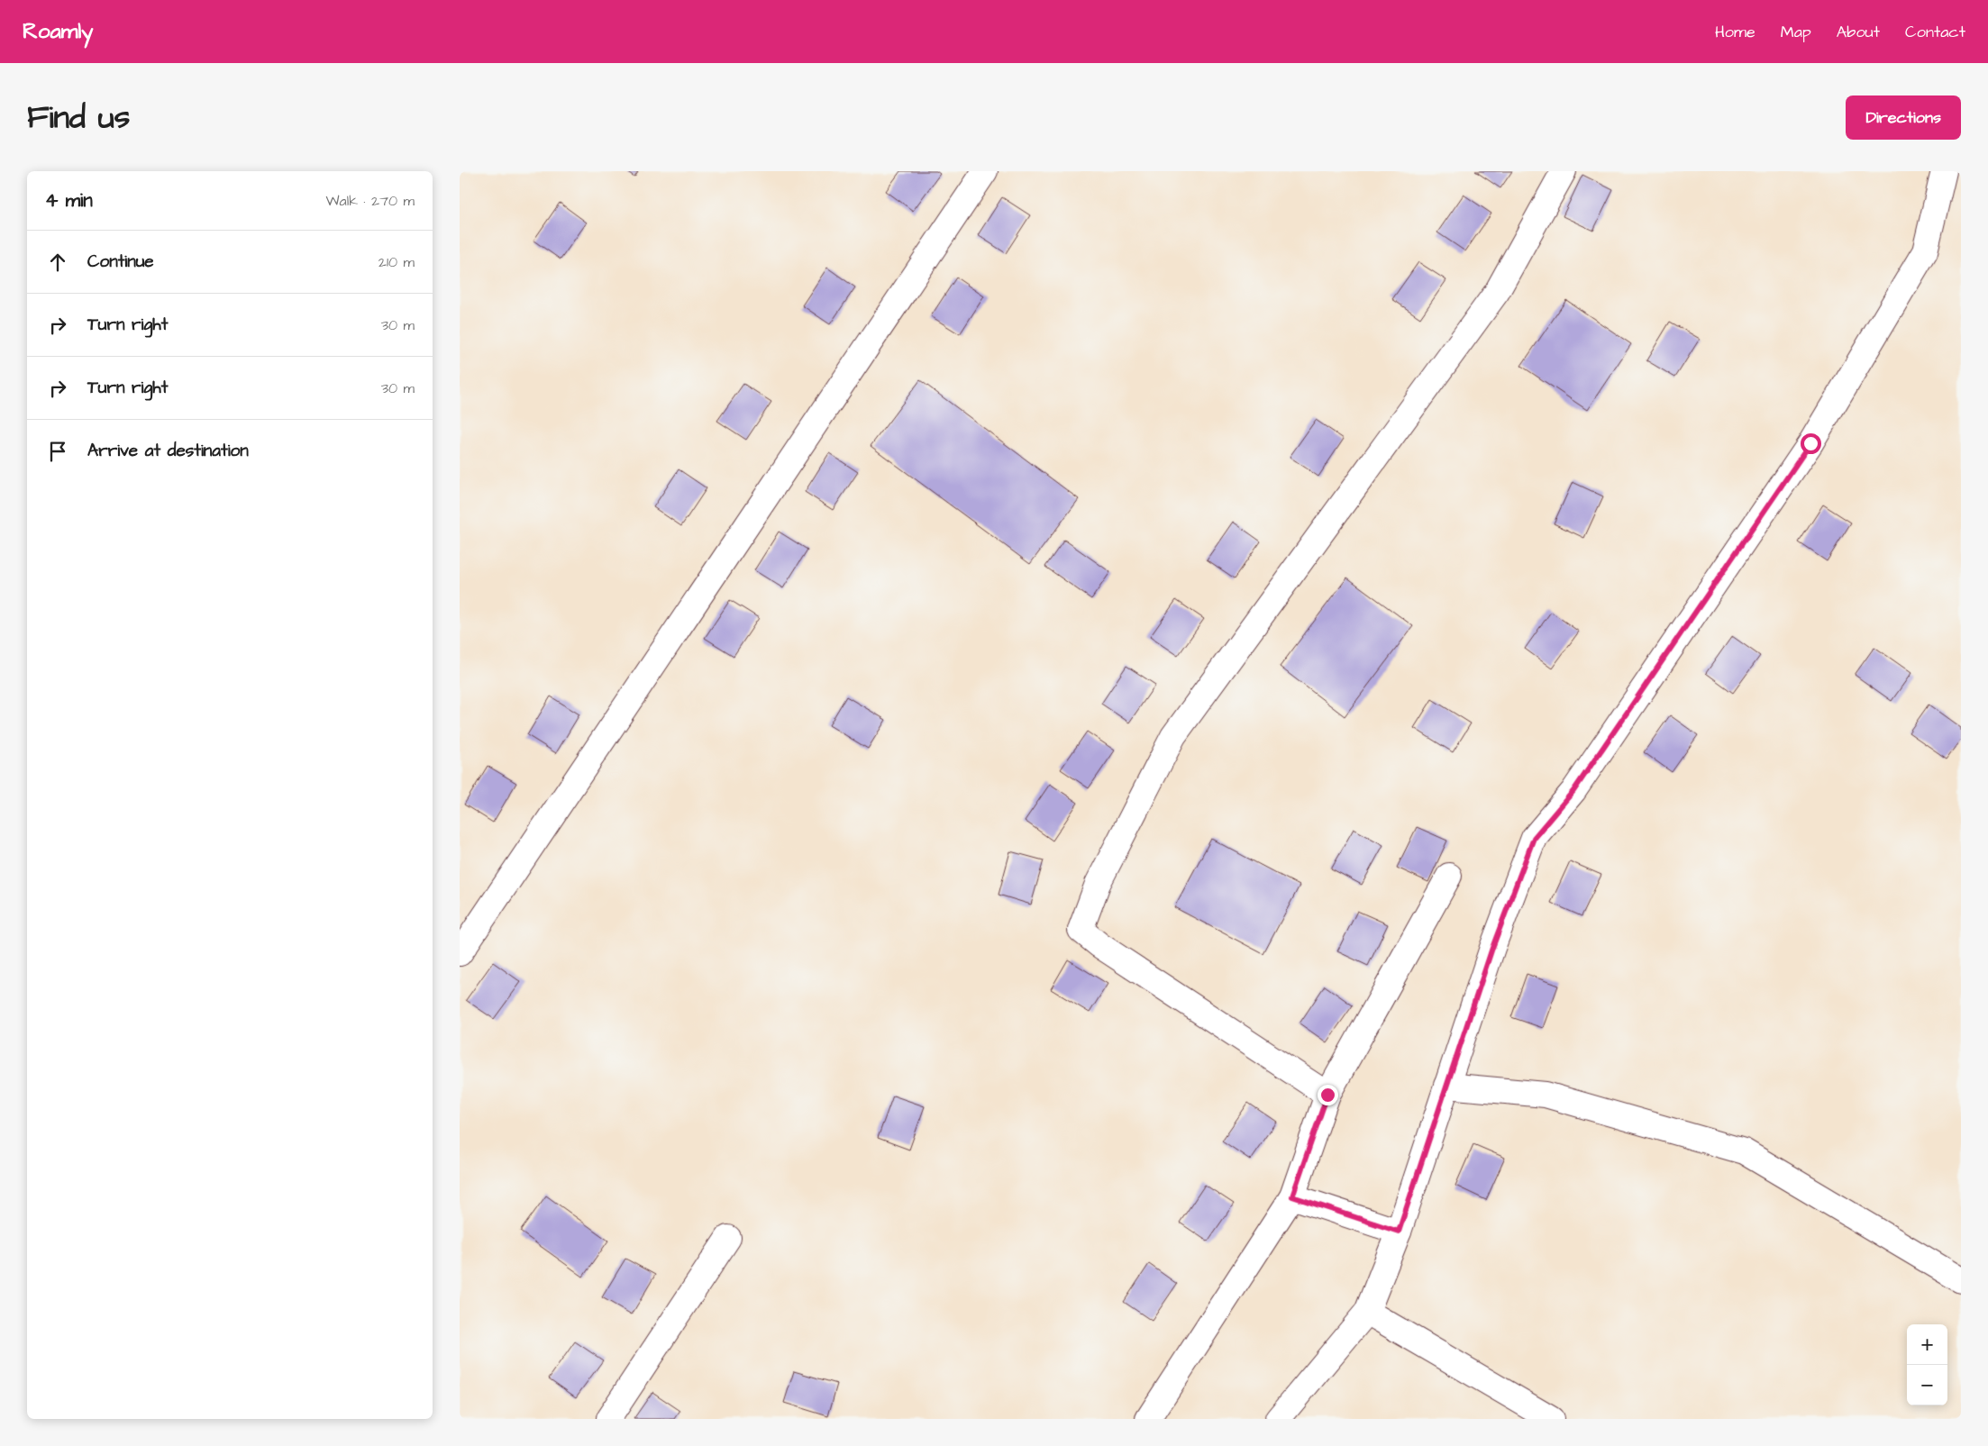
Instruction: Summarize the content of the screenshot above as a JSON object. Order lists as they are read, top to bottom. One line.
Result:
{"page":{"header":"Roamly","nav":["Home","Map","About","Contact"],"title":"Find us","buttons":"Directions","heading":["4 min","Walk · 270 m"],"list":[["Continue","210 m"],["Turn right","30 m"],["Turn right","30 m"],"Arrive at destination"],"map_buttons":["+","−"]}}
